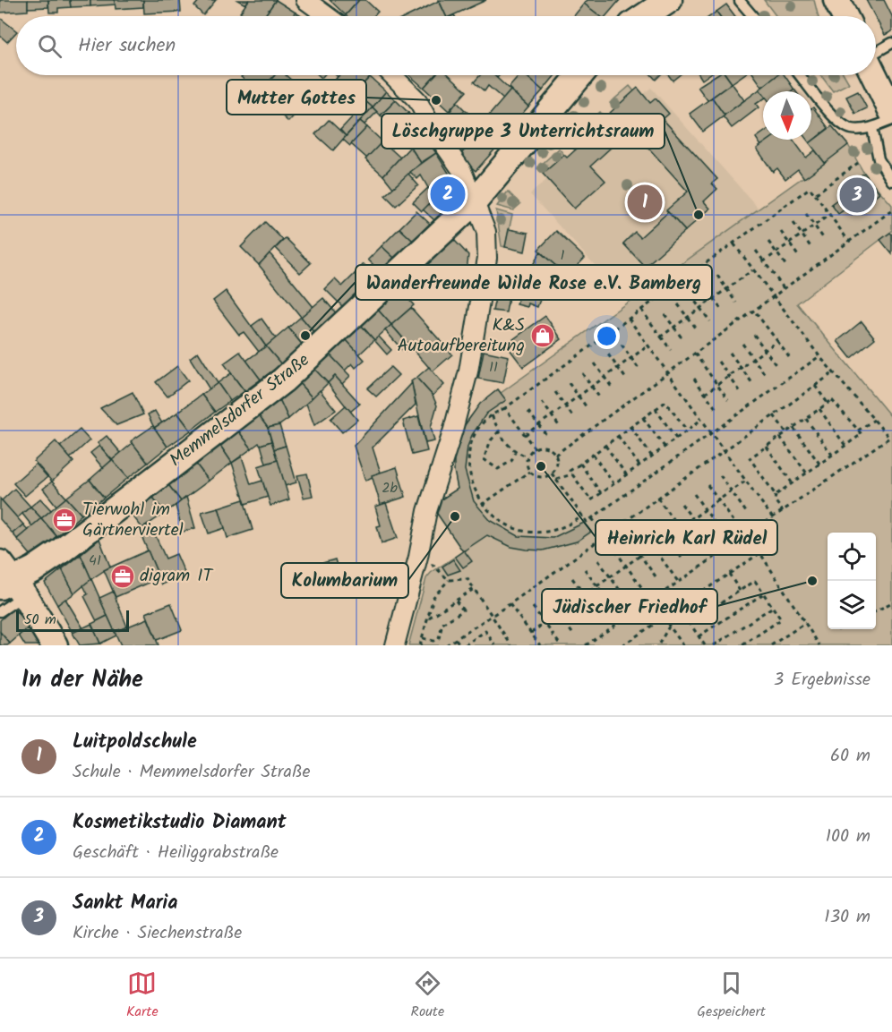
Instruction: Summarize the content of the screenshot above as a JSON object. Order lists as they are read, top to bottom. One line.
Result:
{"streets":{"main road":["Memmelsdorfer Straße"]},"places":{"other":["Mutter Gottes","Löschgruppe 3 Unterrichtsraum","Wanderfreunde Wilde Rose e.V. Bamberg","Heinrich Karl Rüdel","Kolumbarium","Jüdischer Friedhof"],"shop":["K&S Autoaufbereitung"],"office":["Tierwohl im Gärtnerviertel","digram IT"]},"house_numbers":["1","11","2b","41"],"scale_bar":"50 m","north":"bottom","page":{"search":"Hier suchen","pins":["2","3","1"],"scale":"50 m","heading":["In der Nähe","3 Ergebnisse"],"list":[{"mark":"1","name":"Luitpoldschule","note":"Schule · Memmelsdorfer Straße","value":"60 m"},{"mark":"2","name":"Kosmetikstudio Diamant","note":"Geschäft · Heiliggrabstraße","value":"100 m"},{"mark":"3","name":"Sankt Maria","note":"Kirche · Siechenstraße","value":"130 m"}],"nav":["Karte","Route","Gespeichert"]}}
